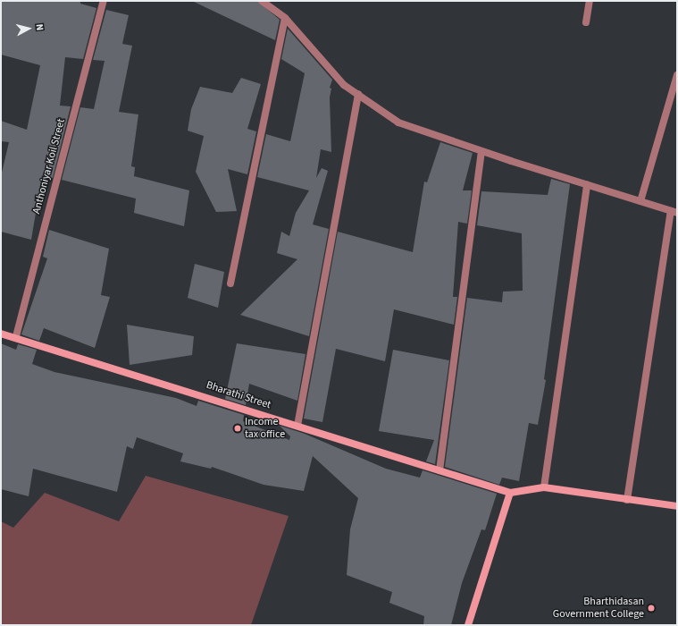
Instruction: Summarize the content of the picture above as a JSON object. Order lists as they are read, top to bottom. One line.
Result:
{"streets":{"street":["Anthoniyar Koil Street","Bharathi Street"]},"crossings":[["Anthoniyar Koil Street","Bharathi Street"]],"places":["Income tax office","Bharthidasan Government College"],"north":"right"}
